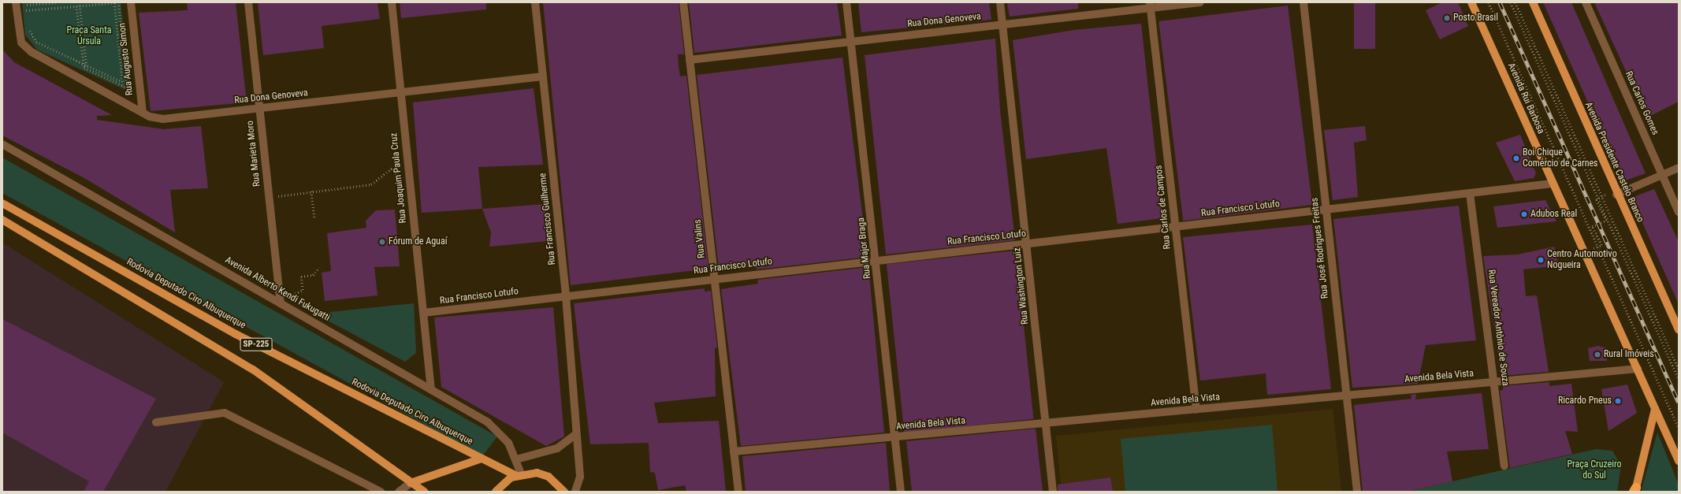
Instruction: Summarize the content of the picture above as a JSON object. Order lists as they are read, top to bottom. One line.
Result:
{"streets":{"main road":["Avenida Rui Barbosa","Avenida Presidente Castelo Branco","Rodovia Deputado Ciro Albuquerque","SP-225"],"street":["Rua Dona Genoveva","Rua Augusto Simon","Rua Carlos Gomes","Rua Marieta Moro","Rua Joaquim Paula Cruz","Rua Carlos de Campos","Rua Francisco Lotufo","Rua Francisco Guilherme","Rua Valins","Rua Major Braga","Rua José Rodrigues Freitas","Rua Washington Luiz","Avenida Alberto Kendi Fukugatti","Rua Vereador Antônio de Souza","Avenida Bela Vista"]},"crossings":[["Rua Dona Genoveva","Rua Augusto Simon"],["Rua Dona Genoveva","Rua Marieta Moro"],["Rua Dona Genoveva","Rua Joaquim Paula Cruz"],["Rua Dona Genoveva","Rua Carlos de Campos"],["Rua Dona Genoveva","Rua Francisco Guilherme"],["Rua Dona Genoveva","Rua Valins"],["Rua Dona Genoveva","Rua Major Braga"],["Rua Dona Genoveva","Rua Washington Luiz"],["Avenida Rui Barbosa","Rua Francisco Lotufo"],["Avenida Rui Barbosa","Avenida Bela Vista"],["Rua Marieta Moro","Avenida Alberto Kendi Fukugatti"],["Rua Joaquim Paula Cruz","Rua Francisco Lotufo"],["Rua Joaquim Paula Cruz","Avenida Alberto Kendi Fukugatti"],["Rua Carlos de Campos","Rua Francisco Lotufo"],["Rua Carlos de Campos","Avenida Bela Vista"],["Rua Francisco Lotufo","Rua Francisco Guilherme"],["Rua Francisco Lotufo","Rua Valins"],["Rua Francisco Lotufo","Rua Major Braga"],["Rua Francisco Lotufo","Rua José Rodrigues Freitas"],["Rua Francisco Lotufo","Rua Washington Luiz"],["Rua Francisco Lotufo","Rua Vereador Antônio de Souza"],["Rua Valins","Avenida Bela Vista"],["Rua Major Braga","Avenida Bela Vista"],["Rua José Rodrigues Freitas","Avenida Bela Vista"],["Rua Washington Luiz","Avenida Bela Vista"],["Avenida Alberto Kendi Fukugatti","Rodovia Deputado Ciro Albuquerque"],["Rua Vereador Antônio de Souza","Avenida Bela Vista"]],"parks":["Praça Santa Úrsula","Praça Cruzeiro do Sul"],"places":["Posto Brasil","Boi Chique Comércio de Carnes","Adubos Real","Fórum de Aguaí","Centro Automotivo Nogueira","Rural Imóveis","Ricardo Pneus"]}
